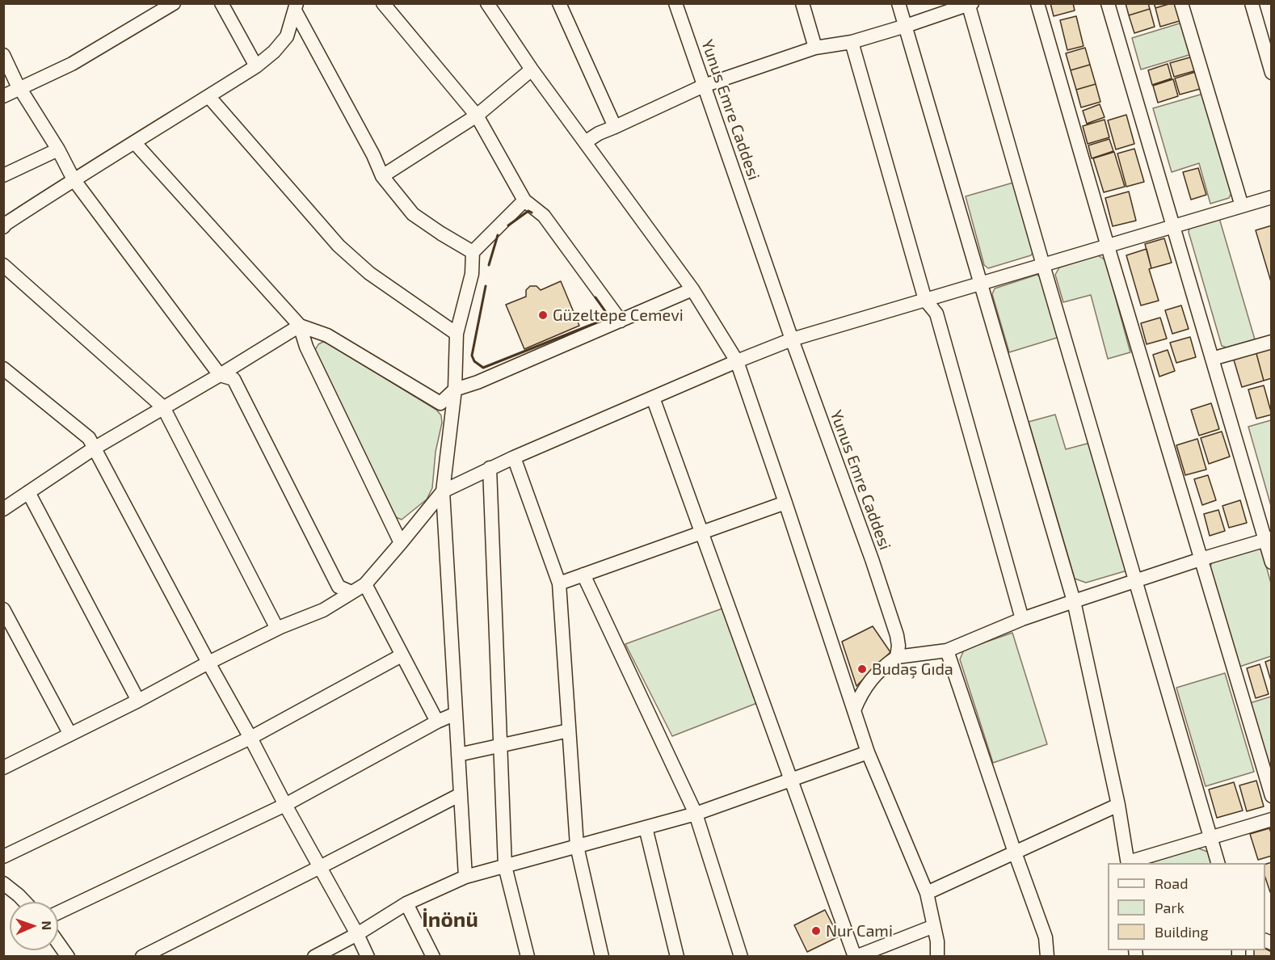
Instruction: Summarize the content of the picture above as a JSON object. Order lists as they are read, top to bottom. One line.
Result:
{"streets":{"street":["Yunus Emre Caddesi"]},"districts":["İnönü"],"places":["Güzeltepe Cemevi","Budaş Gıda","Nur Cami"],"legend":["Road","Park","Building"],"north":"right"}
